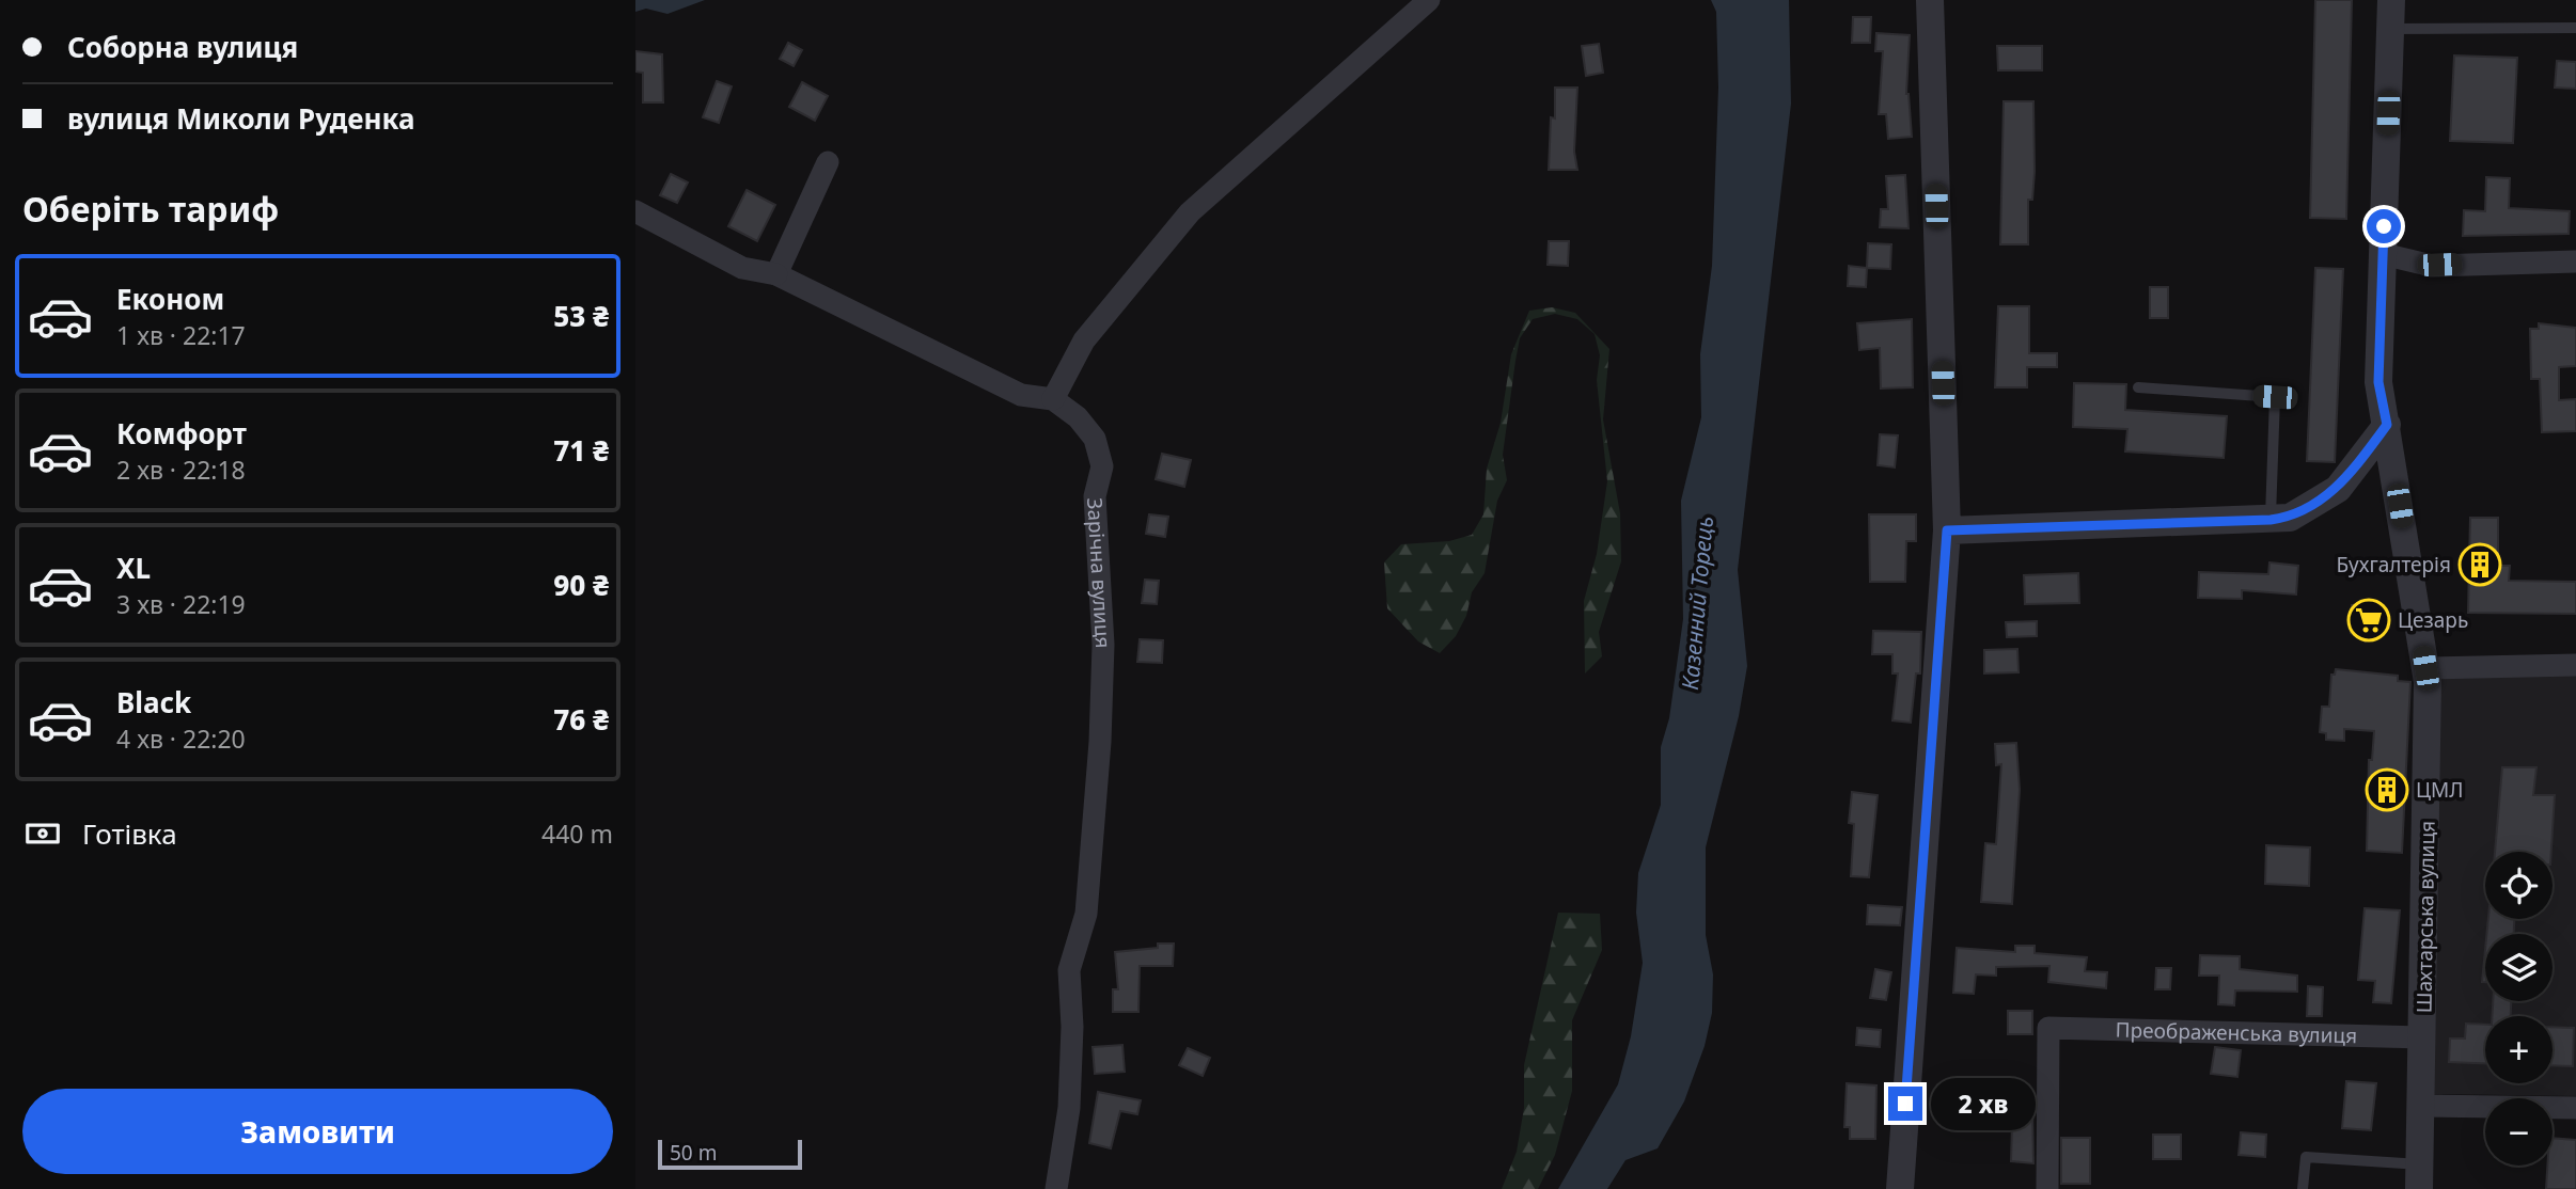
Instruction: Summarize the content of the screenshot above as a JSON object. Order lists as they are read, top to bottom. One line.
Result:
{"streets":{"street":["Зарічна вулиця","Шахтарська вулиця","Преображенська вулиця"]},"crossings":[["Шахтарська вулиця","Преображенська вулиця"]],"water":["Казенний Торець"],"places":{"building":["Бухгалтерія","ЦМЛ"],"supermarket":["Цезарь"]},"scale_bar":"50 m","page":{"banner":["Соборна вулиця","вулиця Миколи Руденка"],"heading":"Оберіть тариф","list":[{"name":"Економ","note":"1 хв · 22:17","value":"53 ₴"},{"name":"Комфорт","note":"2 хв · 22:18","value":"71 ₴"},{"name":"XL","note":"3 хв · 22:19","value":"90 ₴"},{"name":"Black","note":"4 хв · 22:20","value":"76 ₴"}],"pay":["Готівка","440 m"],"map_buttons":["+","−"],"buttons":"Замовити","bubble":"2 хв","scale":"50 m"}}
